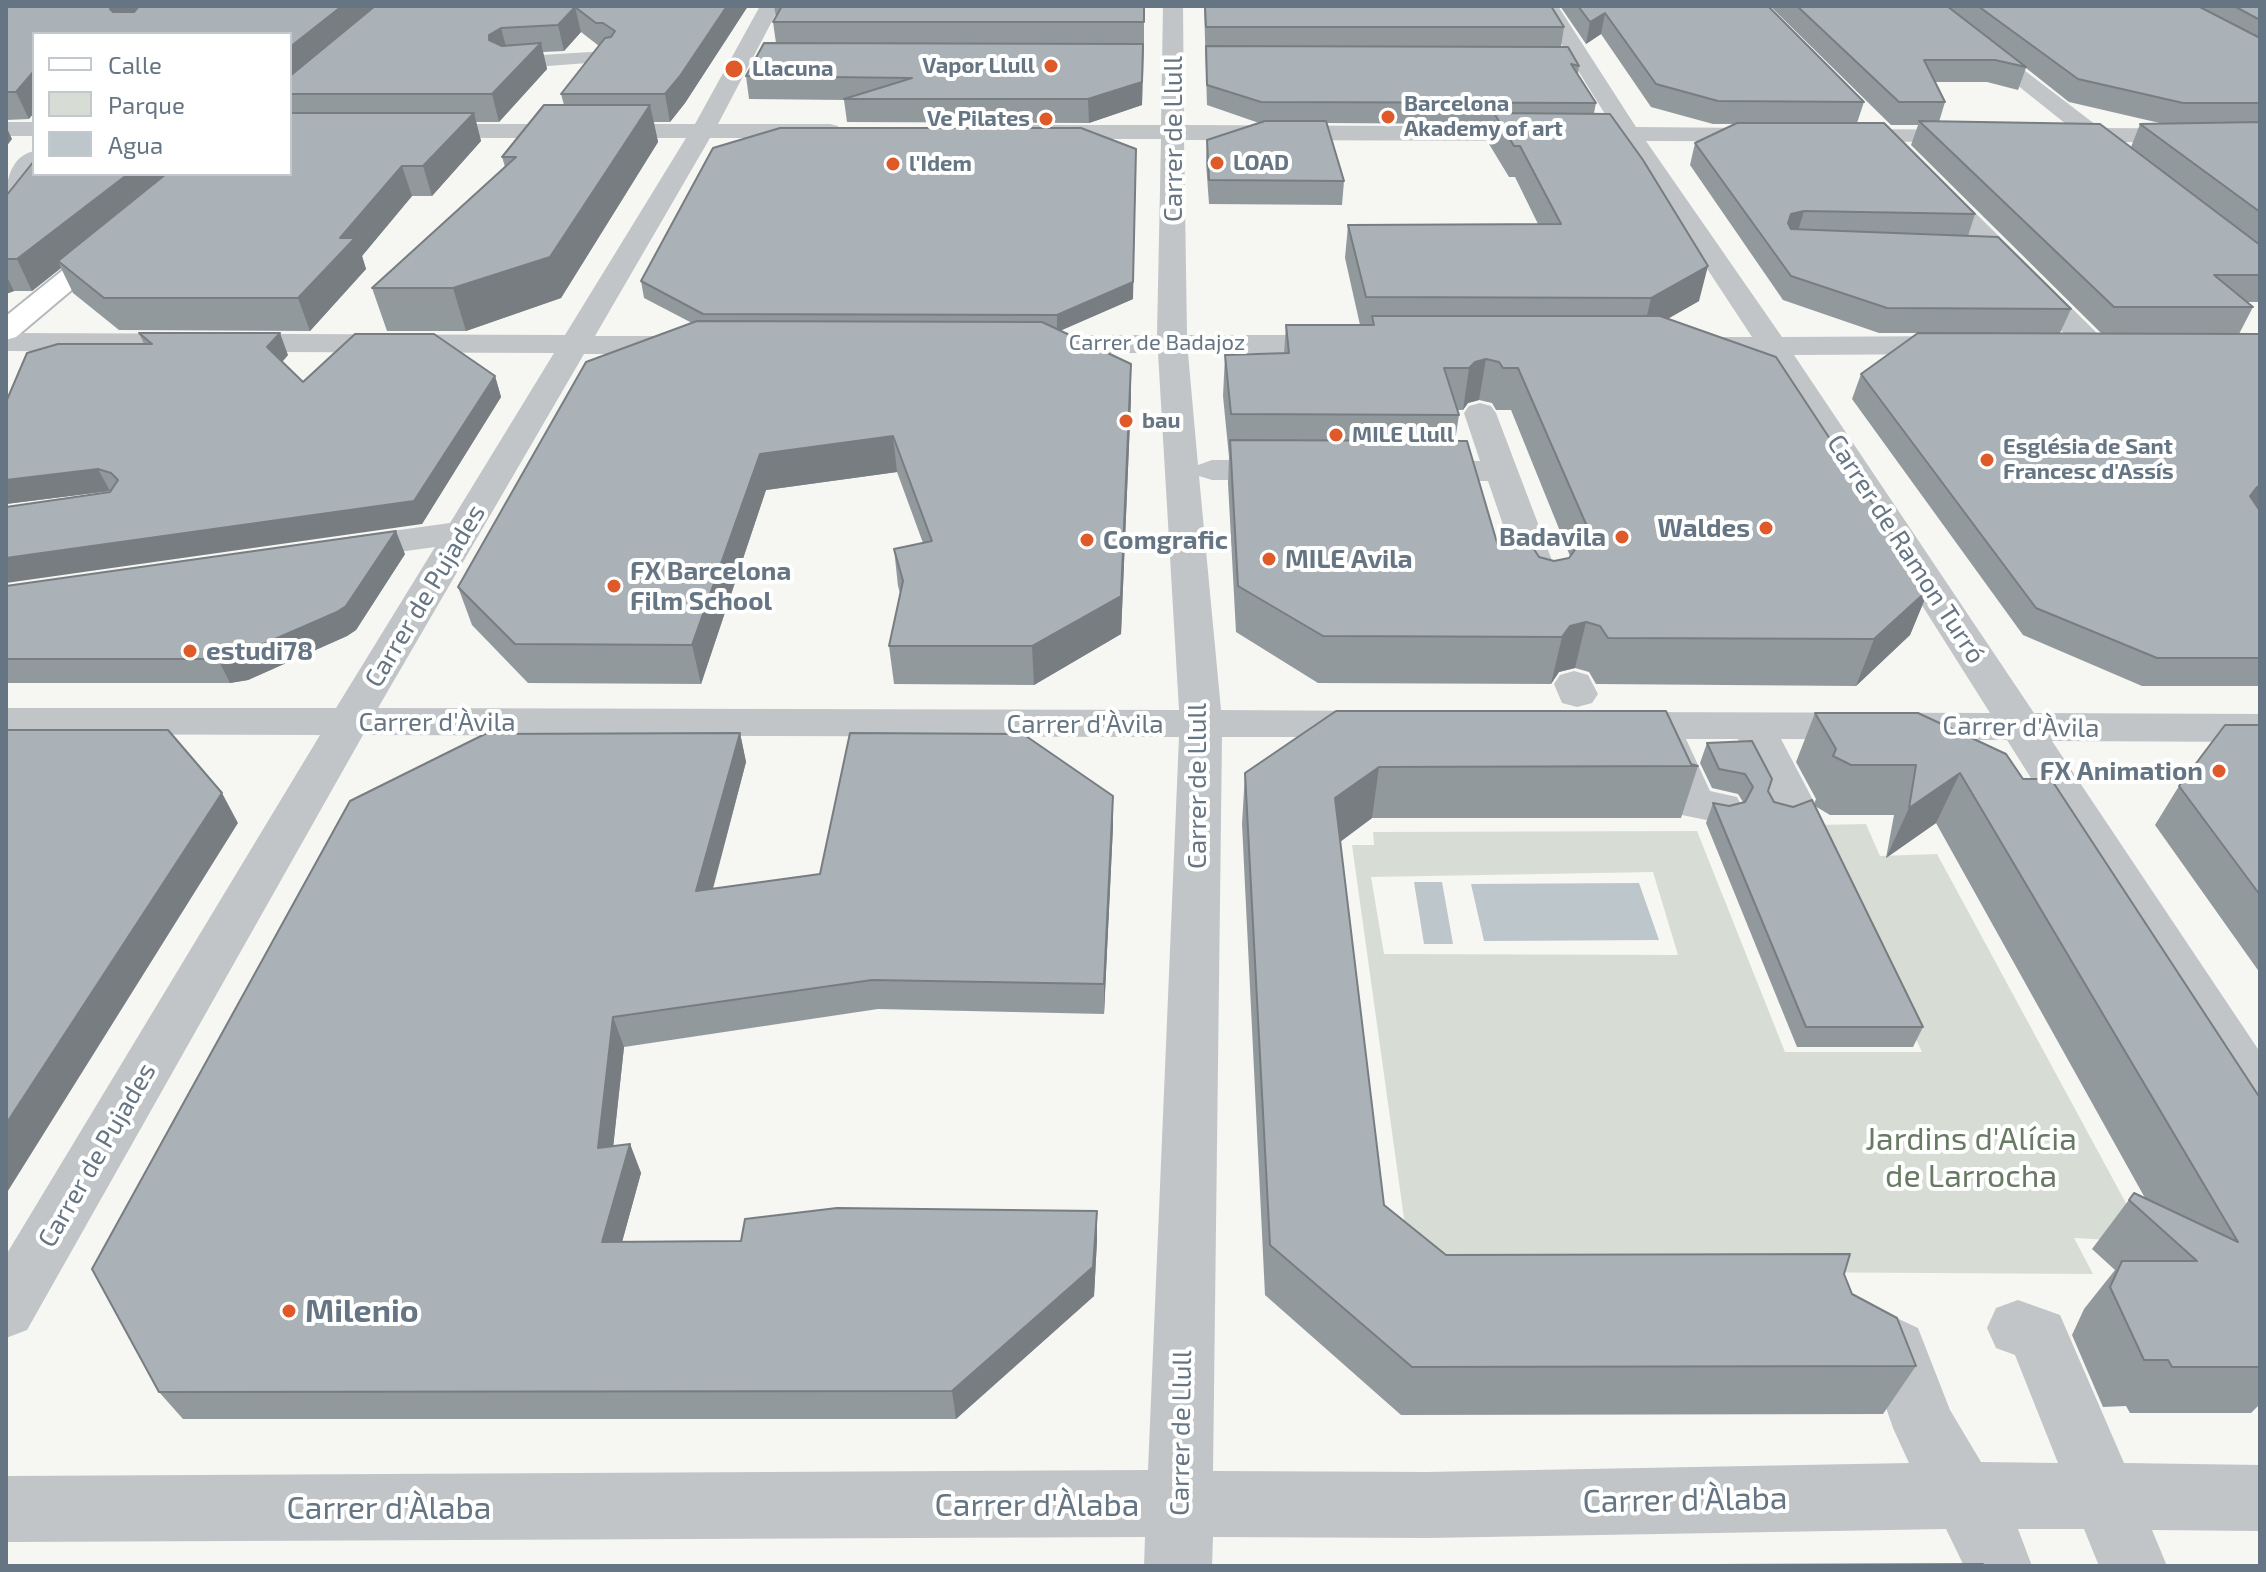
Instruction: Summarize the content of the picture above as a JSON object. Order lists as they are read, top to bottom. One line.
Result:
{"streets":{"street":["Carrer de Llull","Carrer de Badajoz","Carrer de Ramon Turró","Carrer de Pujades","Carrer d'Àvila","Carrer d'Àlaba"]},"crossings":[["Carrer de Llull","Carrer de Badajoz"],["Carrer de Llull","Carrer d'Àvila"],["Carrer de Llull","Carrer d'Àlaba"],["Carrer de Ramon Turró","Carrer d'Àvila"],["Carrer de Pujades","Carrer d'Àvila"]],"parks":["Jardins d'Alícia de Larrocha"],"places":["Vapor Llull","Llacuna","Barcelona Akademy of art","Ve Pilates","LOAD","l'Idem","bau","MILE Llull","Església de Sant Francesc d'Assís","Waldes","Badavila","Comgrafic","MILE Avila","FX Barcelona Film School","estudi78","FX Animation","Milenio"],"legend":["Calle","Parque","Agua"]}
